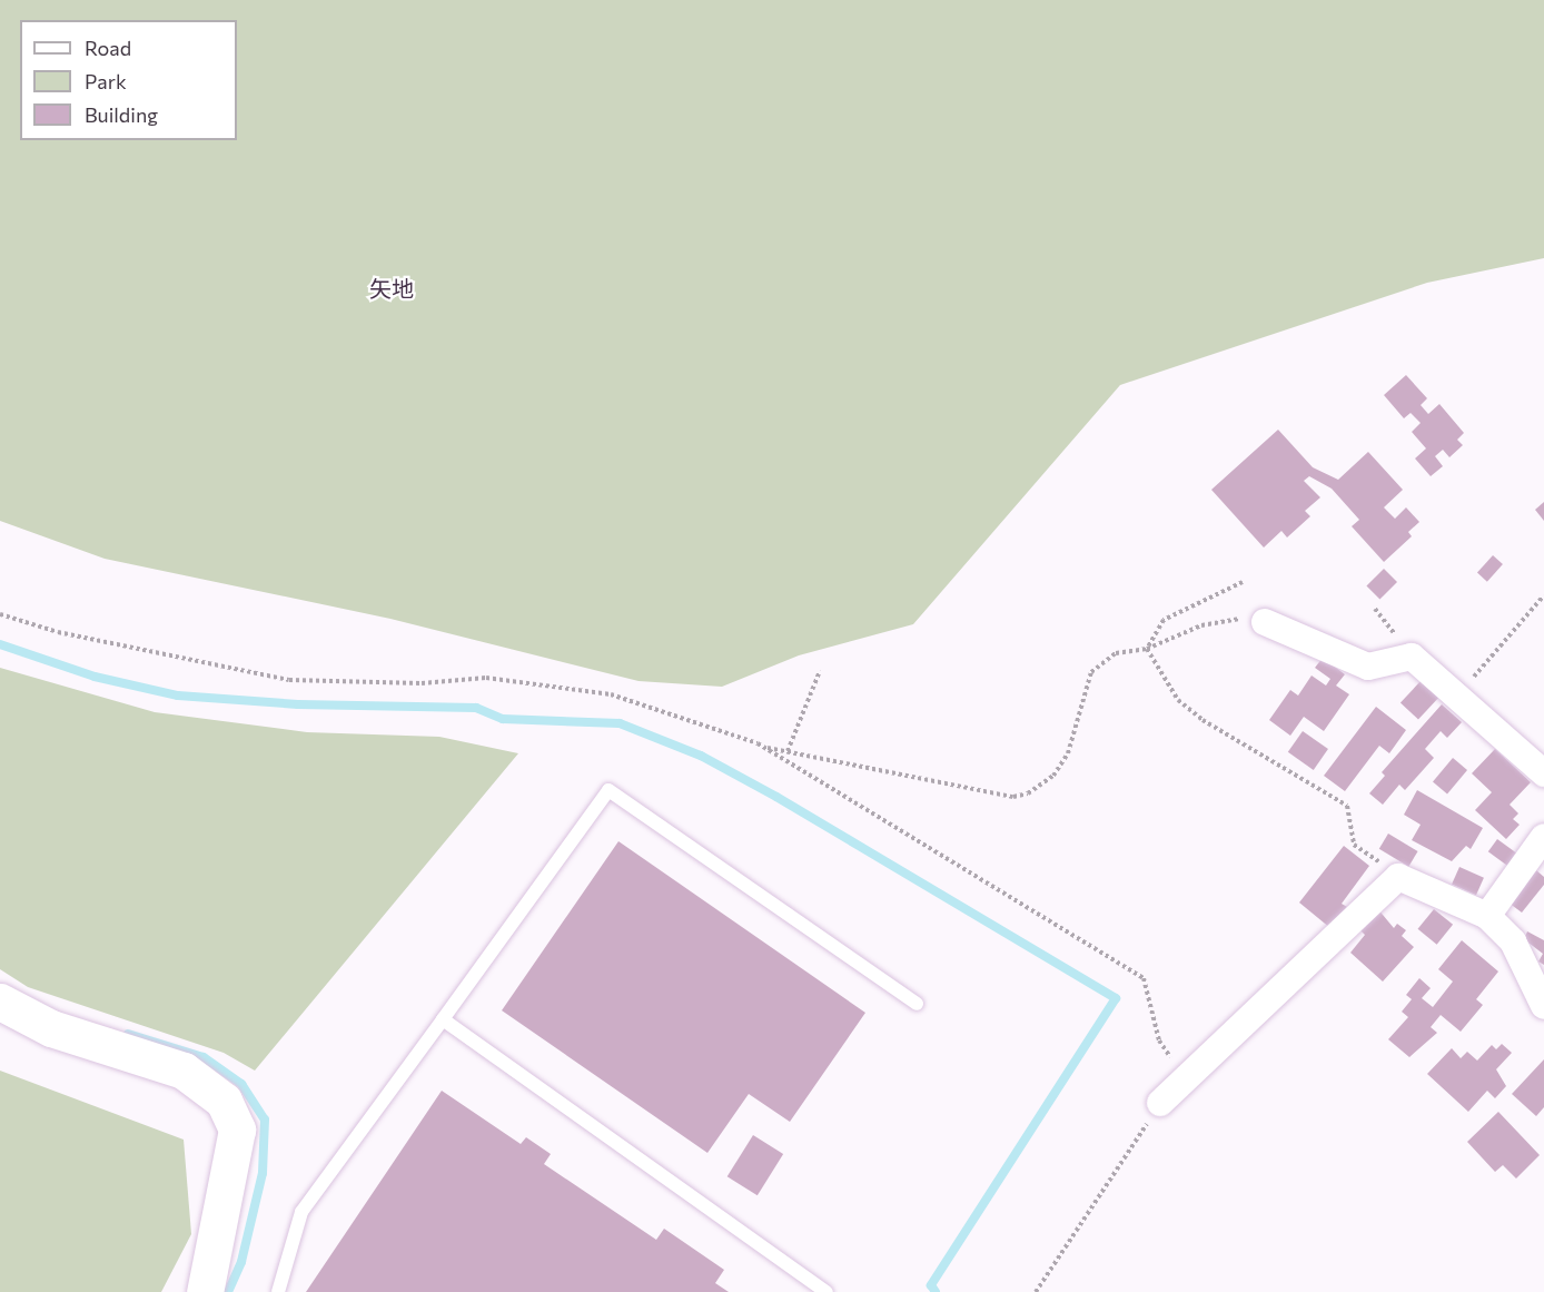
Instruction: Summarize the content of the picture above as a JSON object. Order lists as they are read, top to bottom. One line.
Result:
{"districts":["矢地"],"legend":["Road","Park","Building"]}
